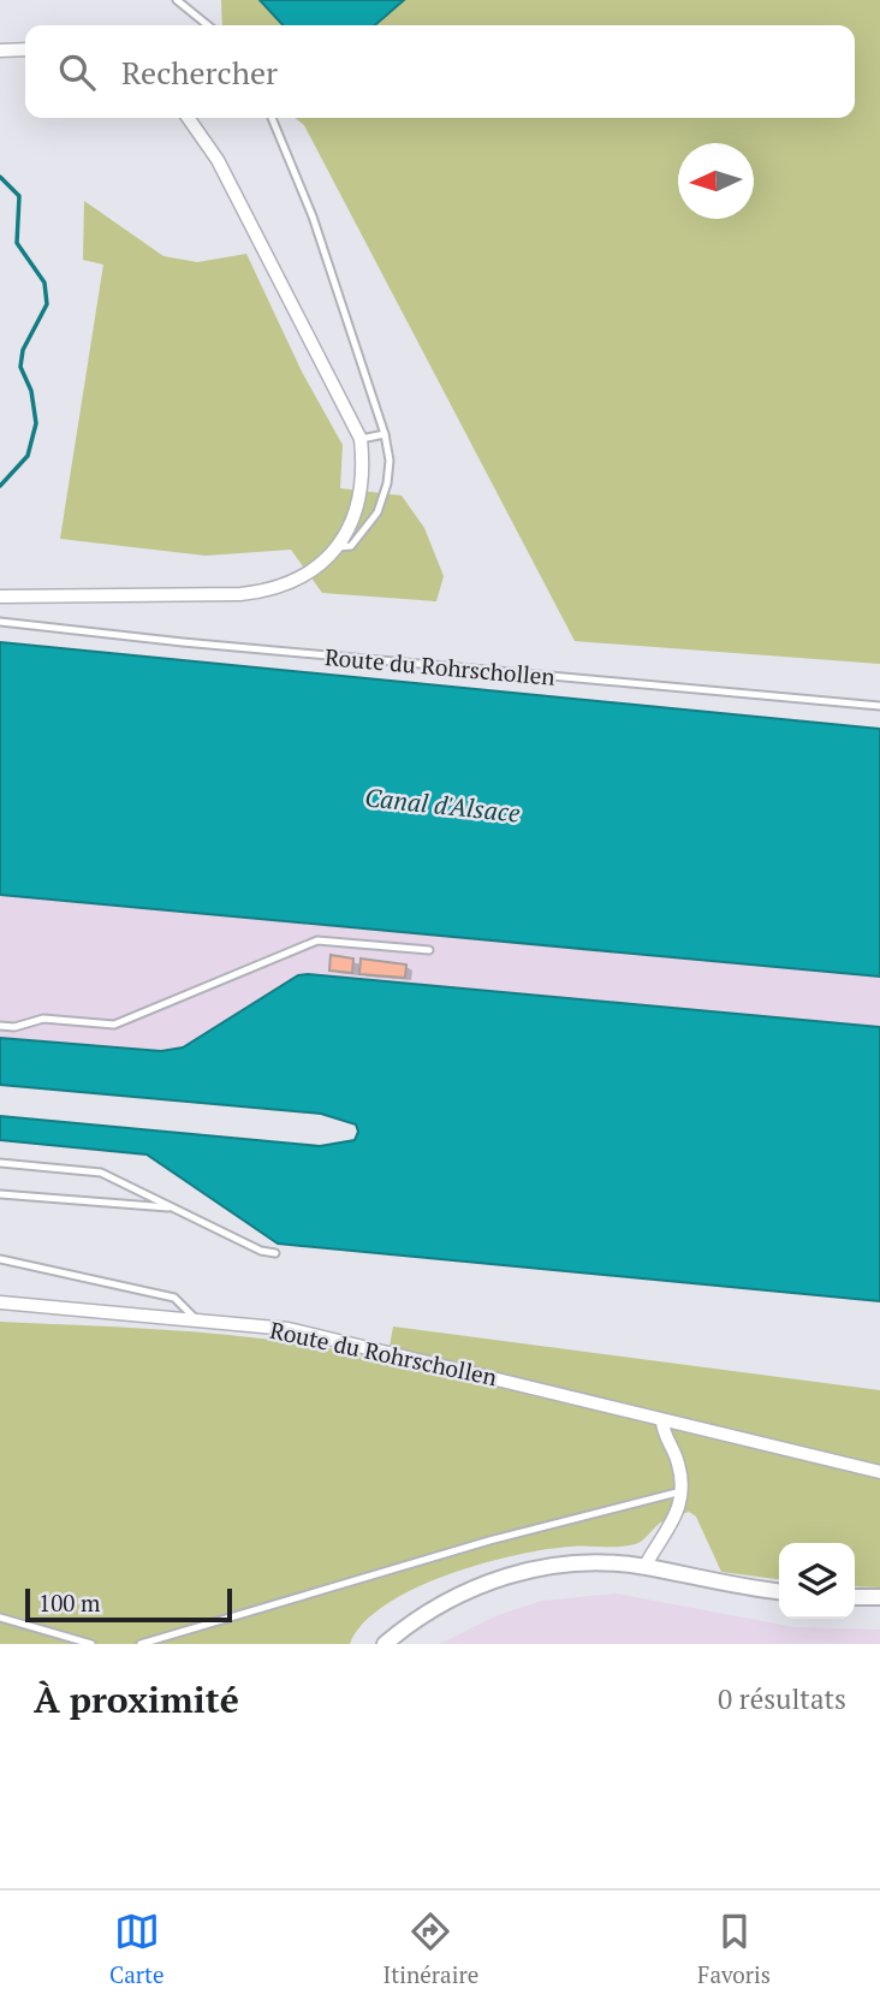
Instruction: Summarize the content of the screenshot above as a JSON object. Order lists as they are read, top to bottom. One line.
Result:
{"streets":{"street":["Route du Rohrschollen"]},"water":["Canal d'Alsace"],"scale_bar":"100 m","north":"left","page":{"search":"Rechercher","scale":"100 m","heading":["À proximité","0 résultats"],"nav":["Carte","Itinéraire","Favoris"]}}
